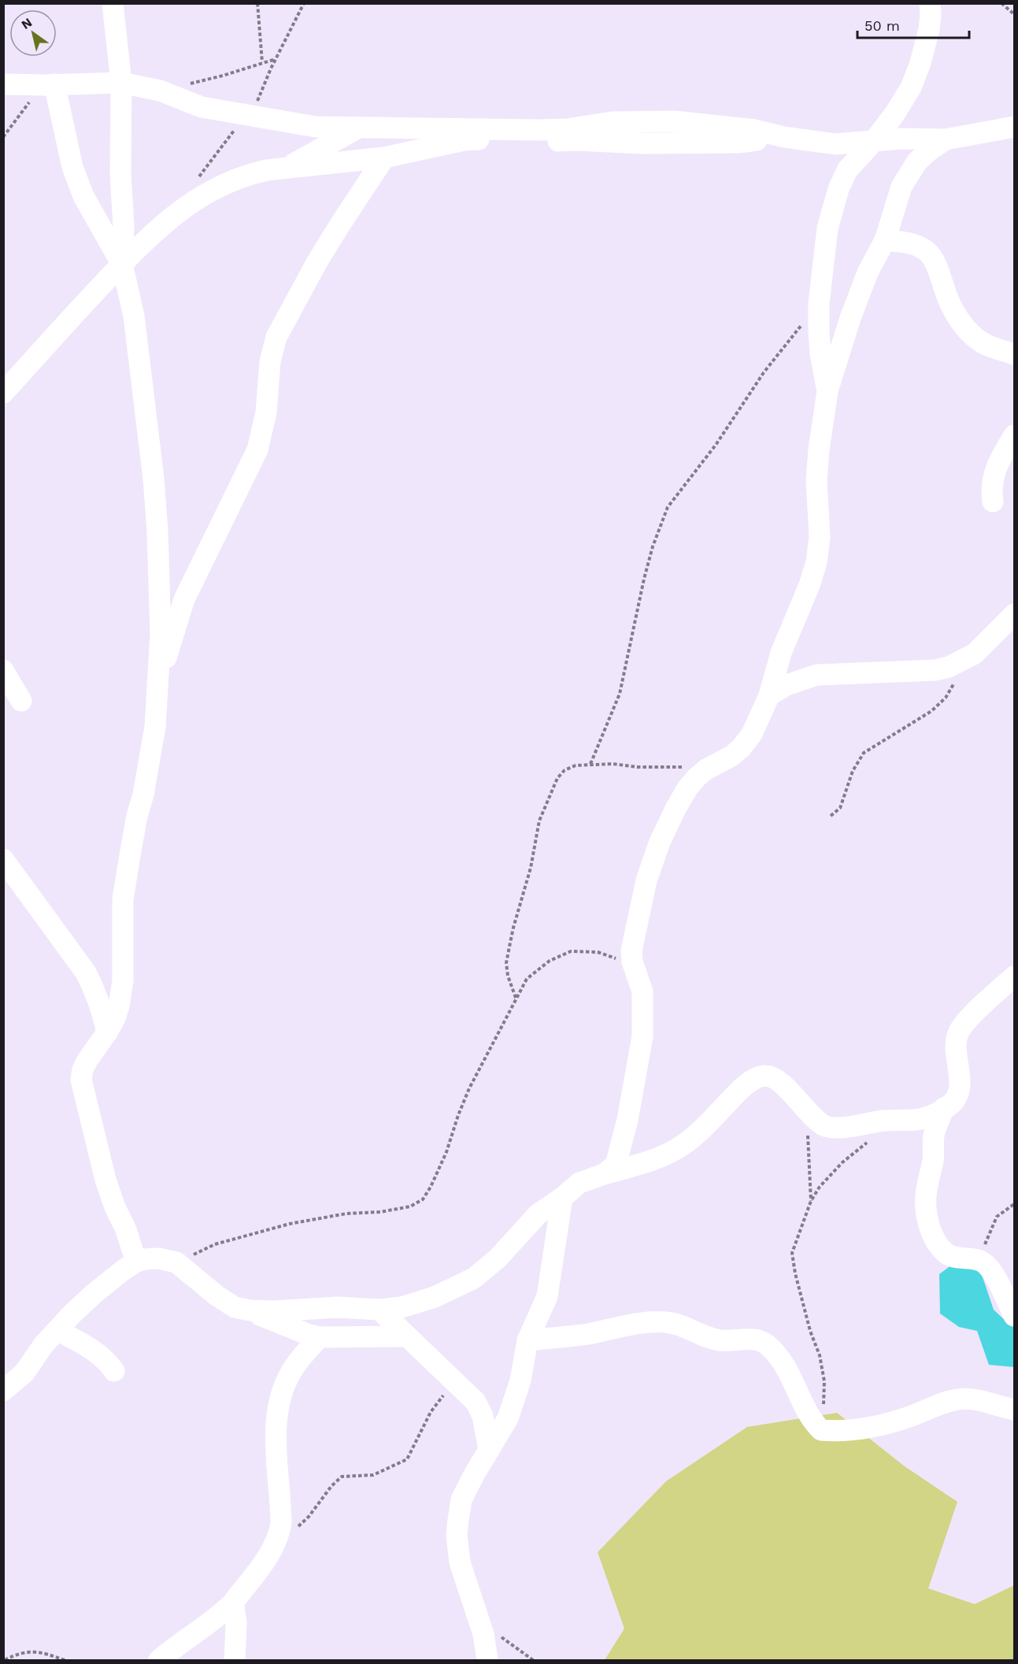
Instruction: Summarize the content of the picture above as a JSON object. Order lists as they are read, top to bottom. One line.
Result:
{"scale_bar":"50 m","north":"top left"}
